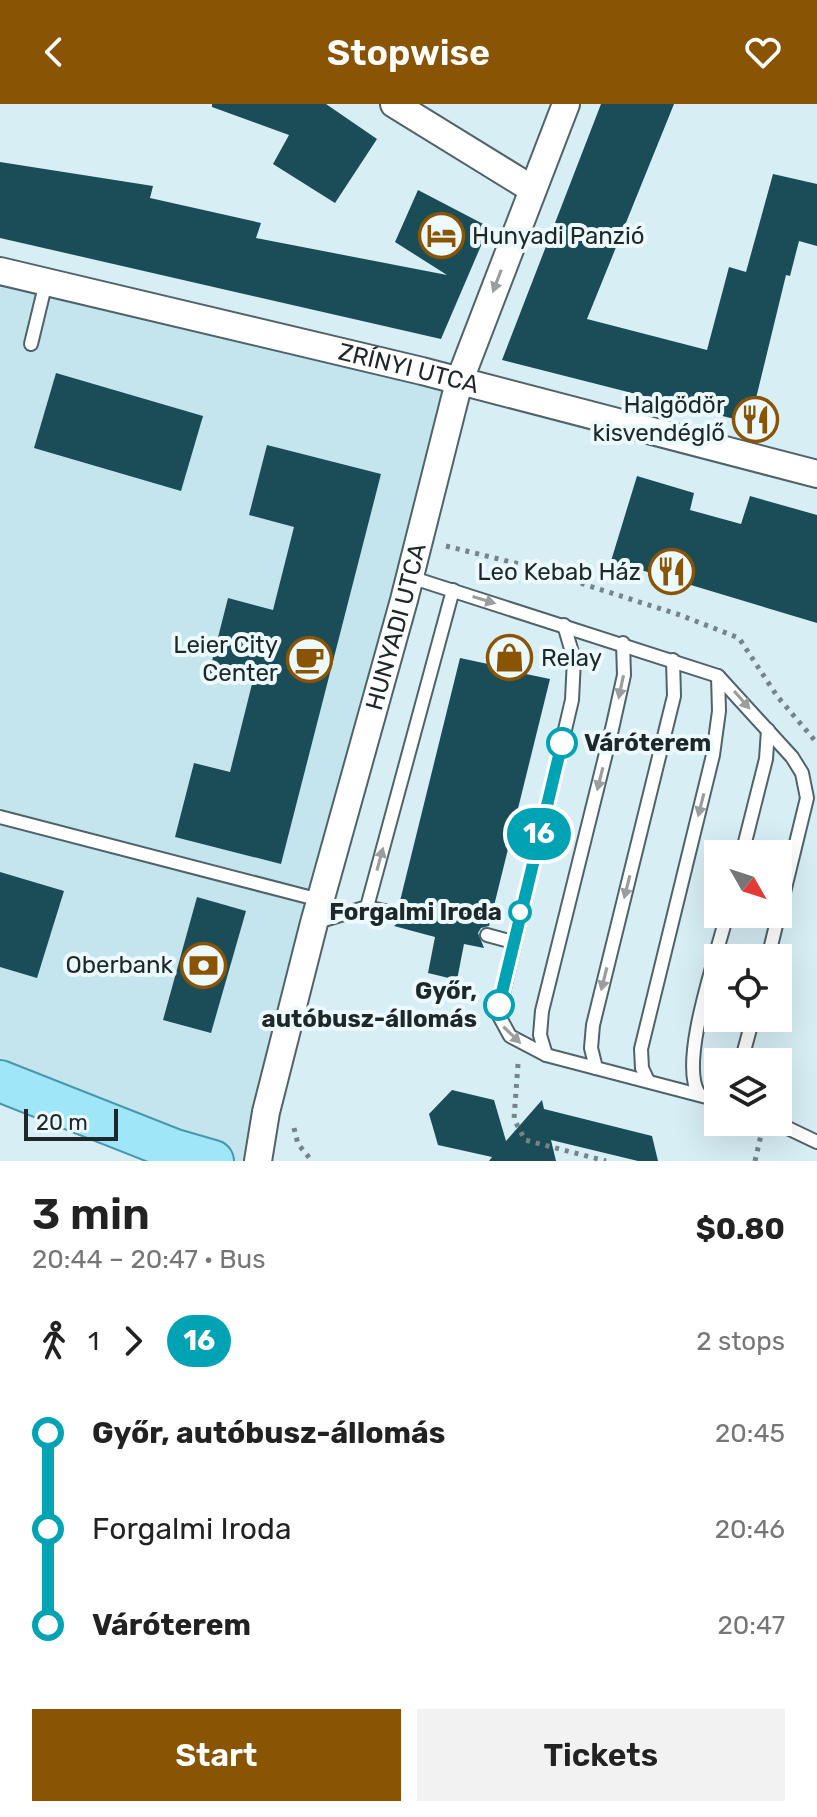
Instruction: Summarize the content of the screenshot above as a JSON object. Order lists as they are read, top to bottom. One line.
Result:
{"streets":{"street":["ZRÍNYI UTCA","HUNYADI UTCA"]},"crossings":[["ZRÍNYI UTCA","HUNYADI UTCA"]],"places":{"hotel":["Hunyadi Panzió"],"restaurant":["Halgödör kisvendéglő","Leo Kebab Ház"],"shop":["Relay"],"cafe":["Leier City Center"],"other":["Váróterem","Forgalmi Iroda","Győr, autóbusz-állomás"],"bank":["Oberbank"]},"lines":["bus line 16"],"scale_bar":"20 m","north":"bottom right","page":{"header":"Stopwise","on_map":"16","scale":"20 m","heading":["3 min","20:44 – 20:47 · Bus","$0.80"],"legs":["1","16","2 stops"],"list":[{"name":"Győr, autóbusz-állomás","value":"20:45"},{"name":"Forgalmi Iroda","value":"20:46"},{"name":"Váróterem","value":"20:47"}],"buttons":["Start","Tickets"]}}
